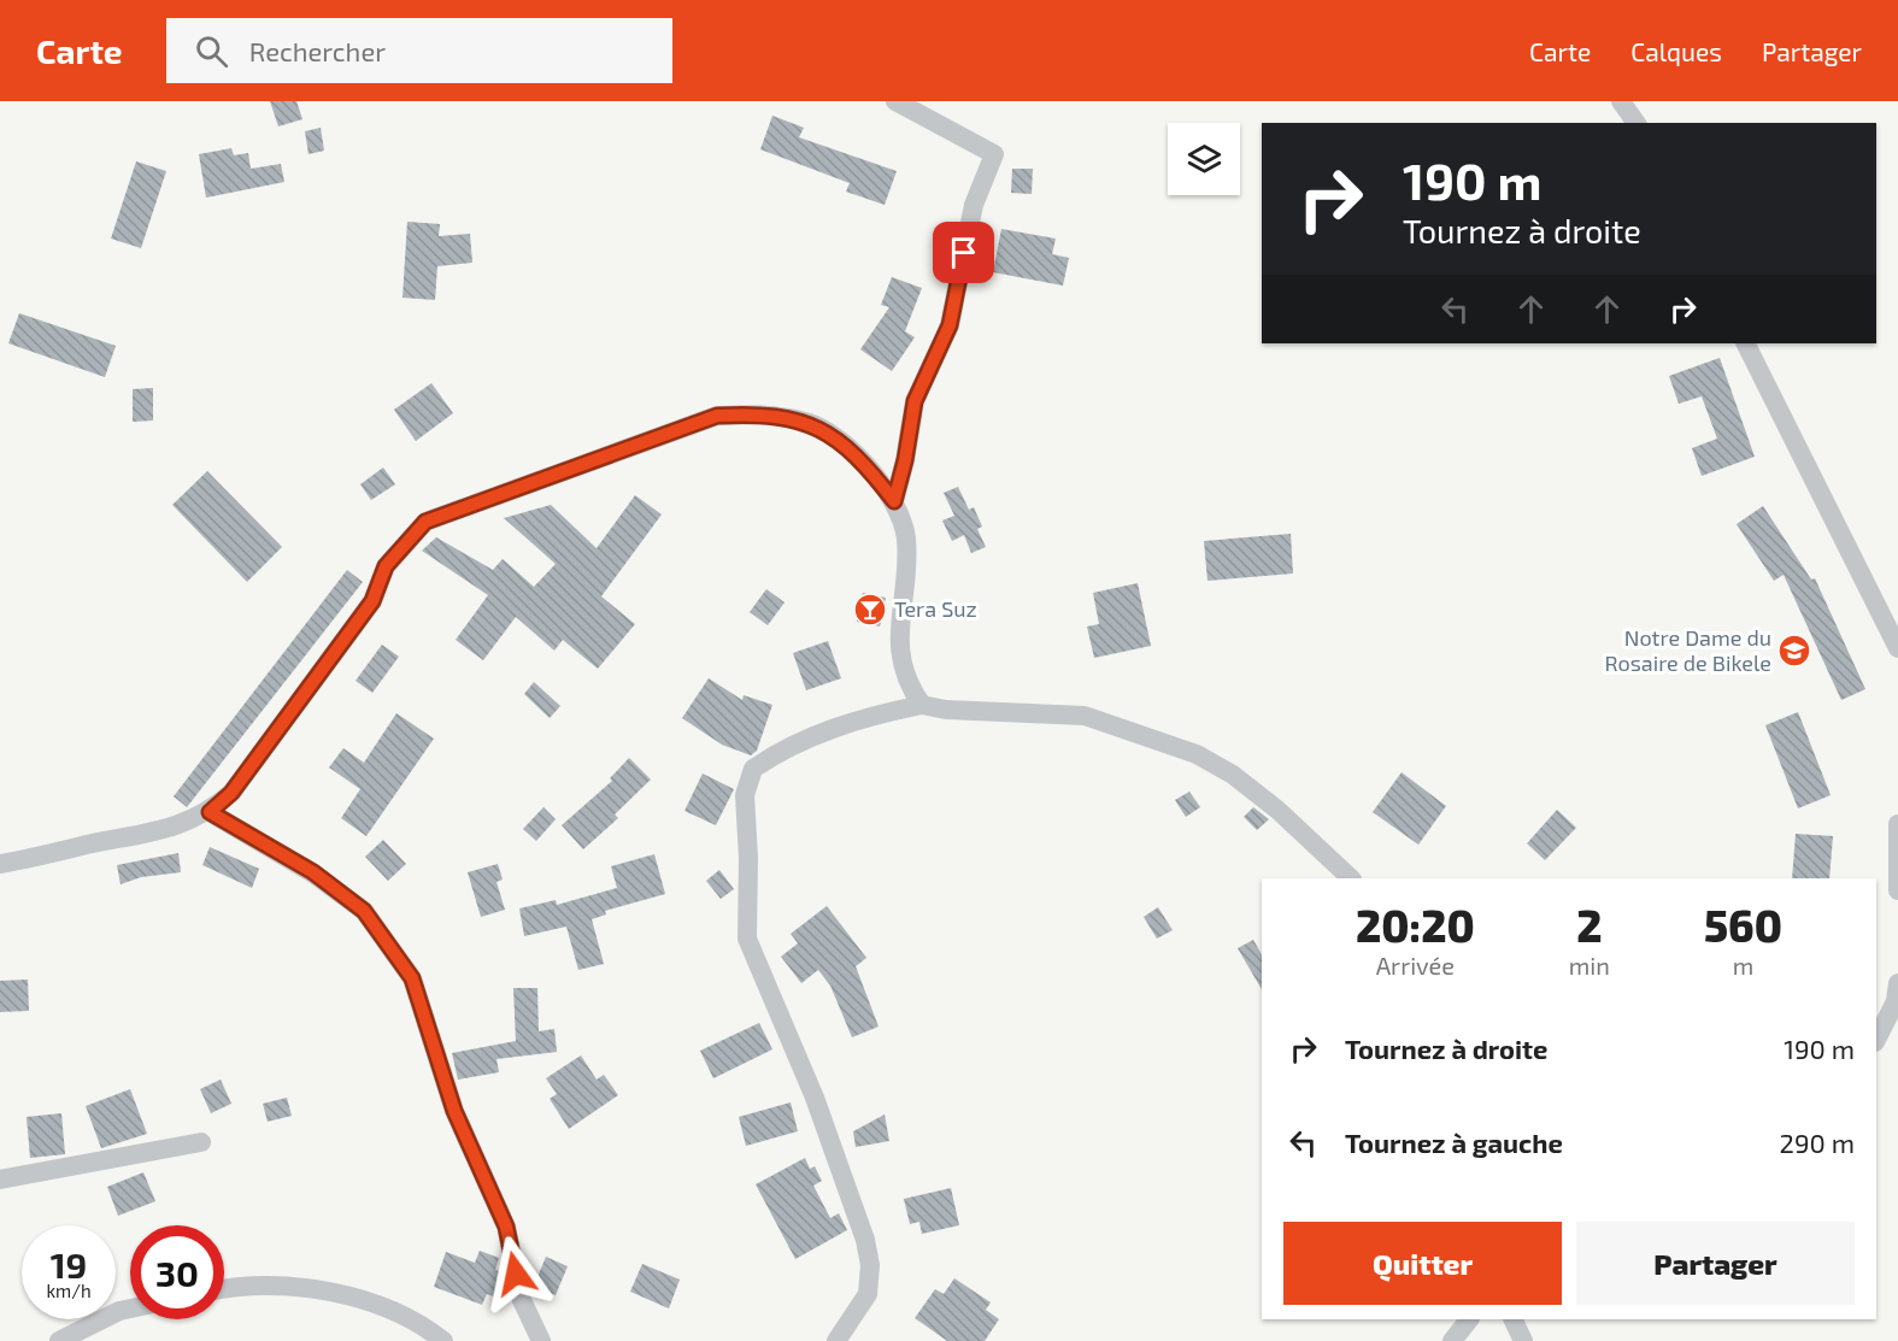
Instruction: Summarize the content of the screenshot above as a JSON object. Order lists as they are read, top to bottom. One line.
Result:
{"places":{"bar":["Tera Suz"],"school or university":["Notre Dame du Rosaire de Bikele"]},"page":{"header":"Carte","search":"Rechercher","nav":["Carte","Calques","Partager"],"turn":["190 m","Tournez à droite"],"eta":["20:20","Arrivée","2","min","560","m"],"list":[{"name":"Tournez à droite","value":"190 m"},{"name":"Tournez à gauche","value":"290 m"}],"buttons":["Quitter","Partager"],"speed":"19 km/h","limit":"30"}}
